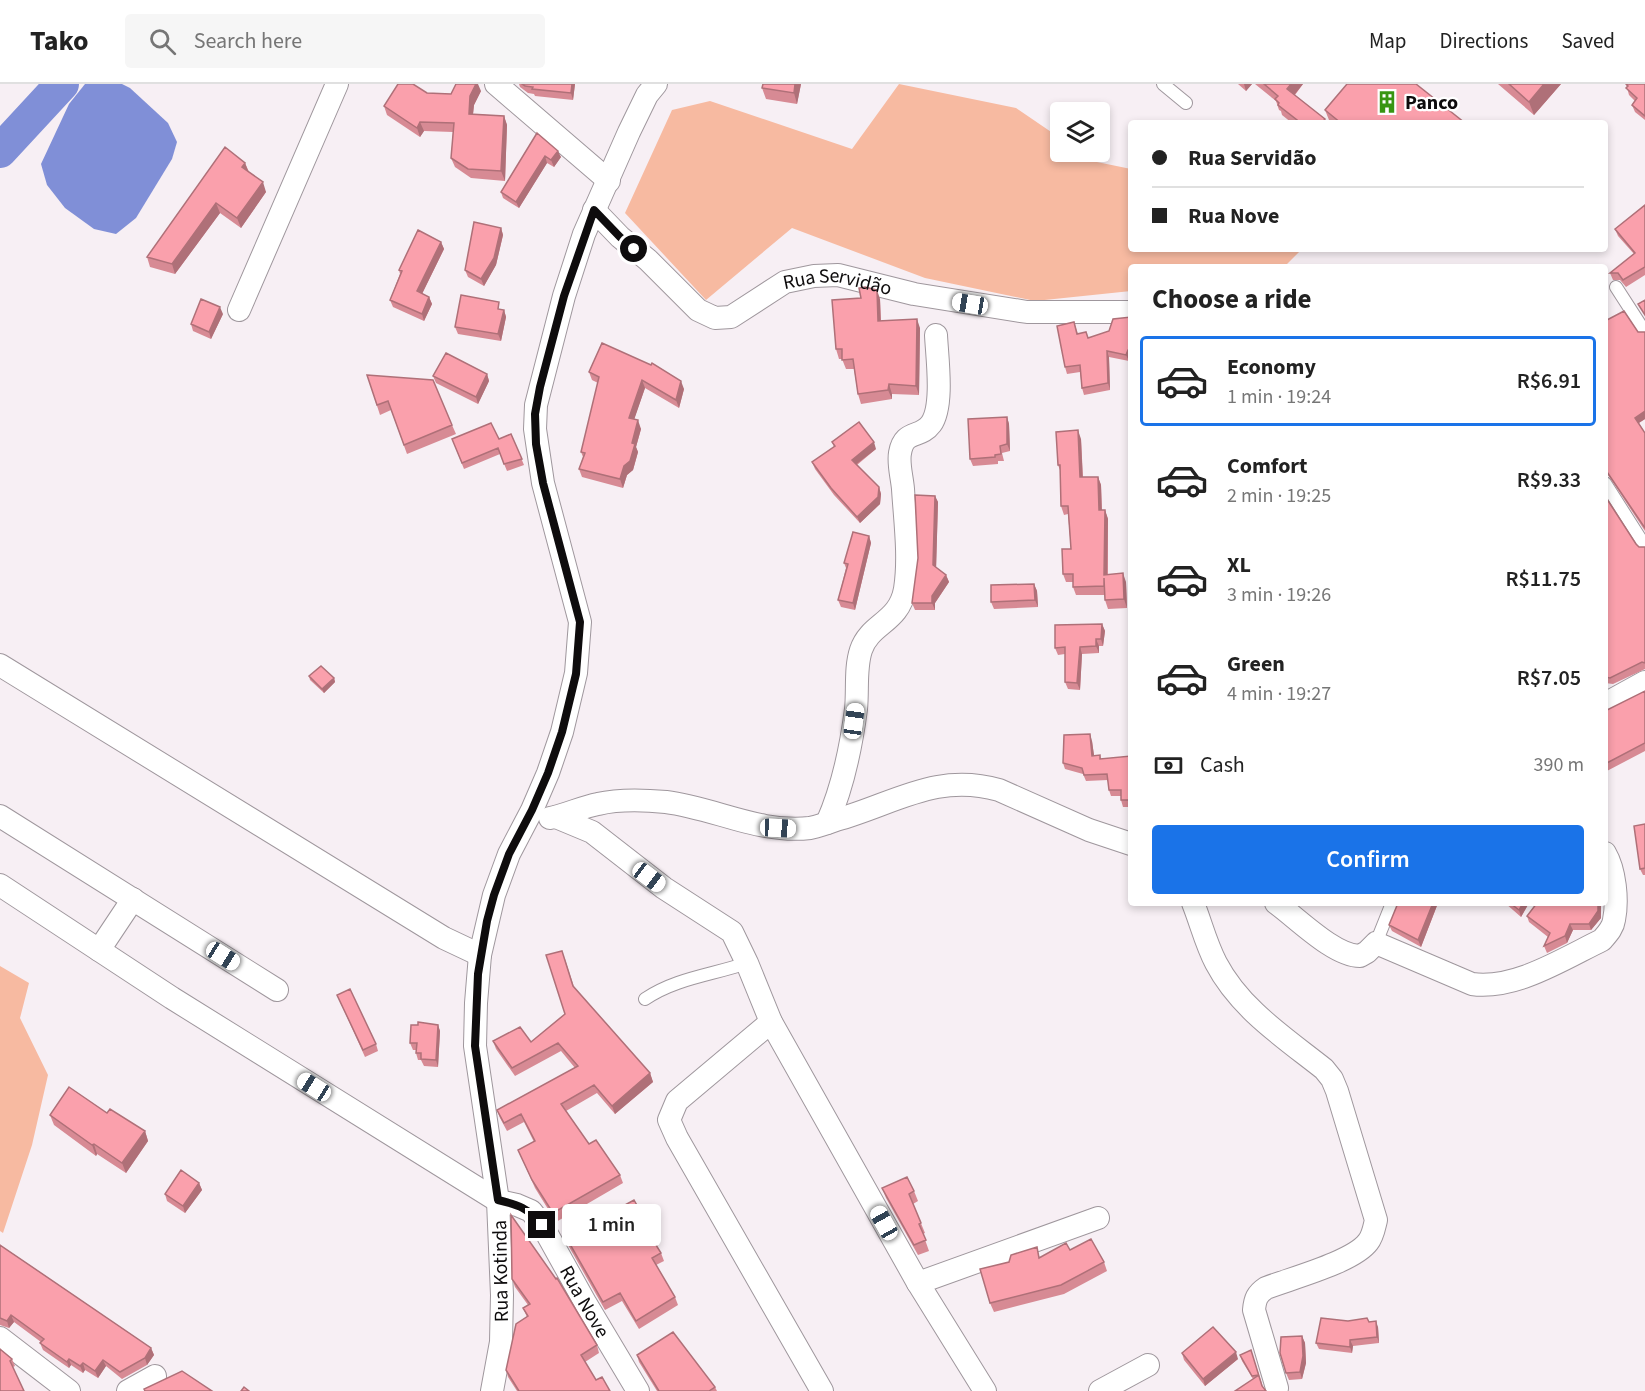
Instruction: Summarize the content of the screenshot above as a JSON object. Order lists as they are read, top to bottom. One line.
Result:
{"streets":{"street":["Rua Servidão","Rua Kotinda","Rua Nove"]},"crossings":[["Rua Servidão","Rua Kotinda"],["Rua Kotinda","Rua Nove"]],"places":{"building":["Panco"]},"page":{"header":"Tako","search":"Search here","nav":["Map","Directions","Saved"],"banner":["Rua Servidão","Rua Nove"],"heading":"Choose a ride","list":[{"name":"Economy","note":"1 min · 19:24","value":"R$6.91"},{"name":"Comfort","note":"2 min · 19:25","value":"R$9.33"},{"name":"XL","note":"3 min · 19:26","value":"R$11.75"},{"name":"Green","note":"4 min · 19:27","value":"R$7.05"}],"pay":["Cash","390 m"],"buttons":"Confirm","bubble":"1 min"}}
